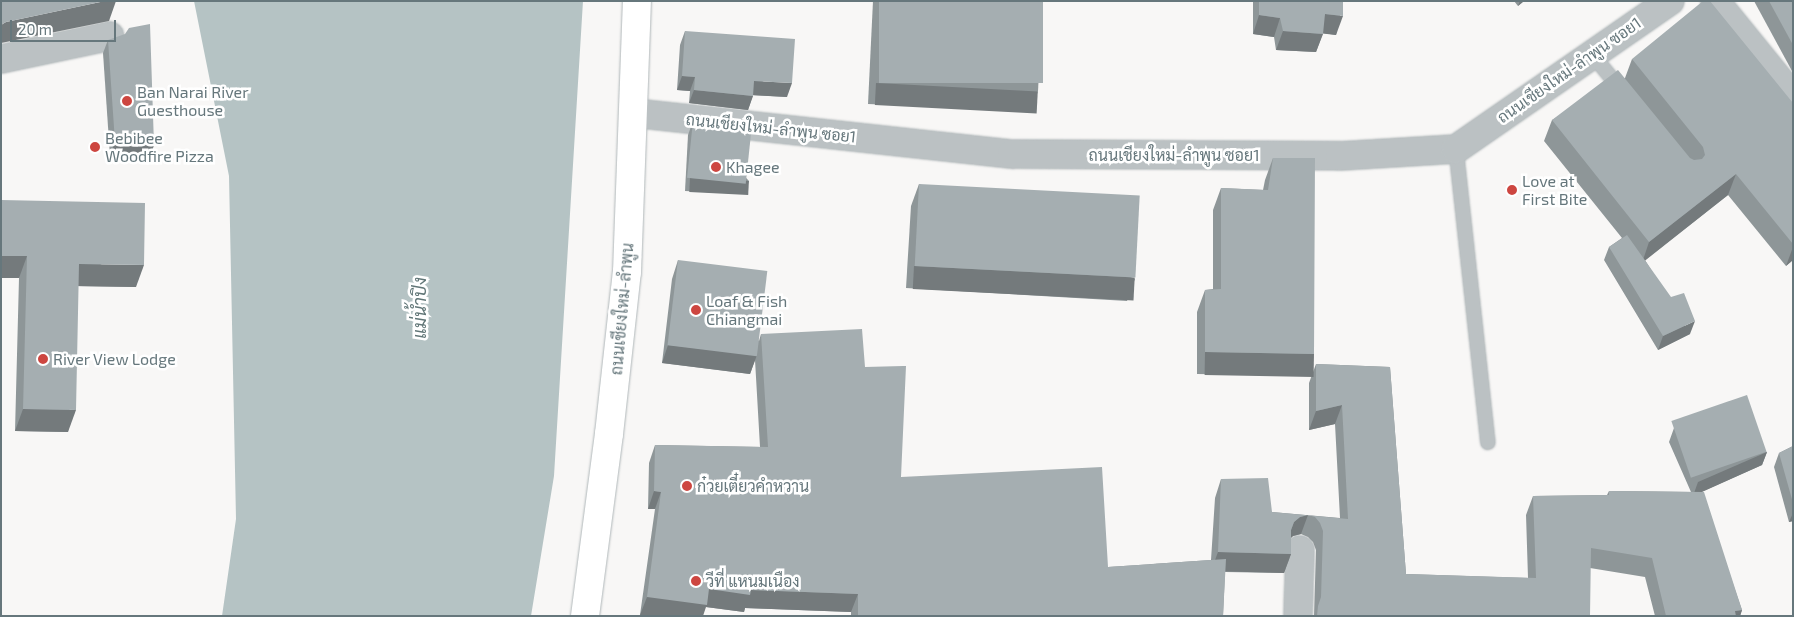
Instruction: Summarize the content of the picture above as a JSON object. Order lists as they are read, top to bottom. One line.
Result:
{"streets":{"main road":["ถนนเชียงใหม่-ลำพูน"],"street":["ถนนเชียงใหม่-ลำพูน ซอย1"]},"crossings":[["ถนนเชียงใหม่-ลำพูน ซอย1","ถนนเชียงใหม่-ลำพูน"]],"water":["แม่น้ำปิง"],"places":["Ban Narai River Guesthouse","Bebibee Woodfire Pizza","Khagee","Love at First Bite","Loaf & Fish Chiangmai","River View Lodge","ก๋วยเตี๋ยวคำหวาน","วีที่ แหนมเนือง"],"scale_bar":"20 m"}
